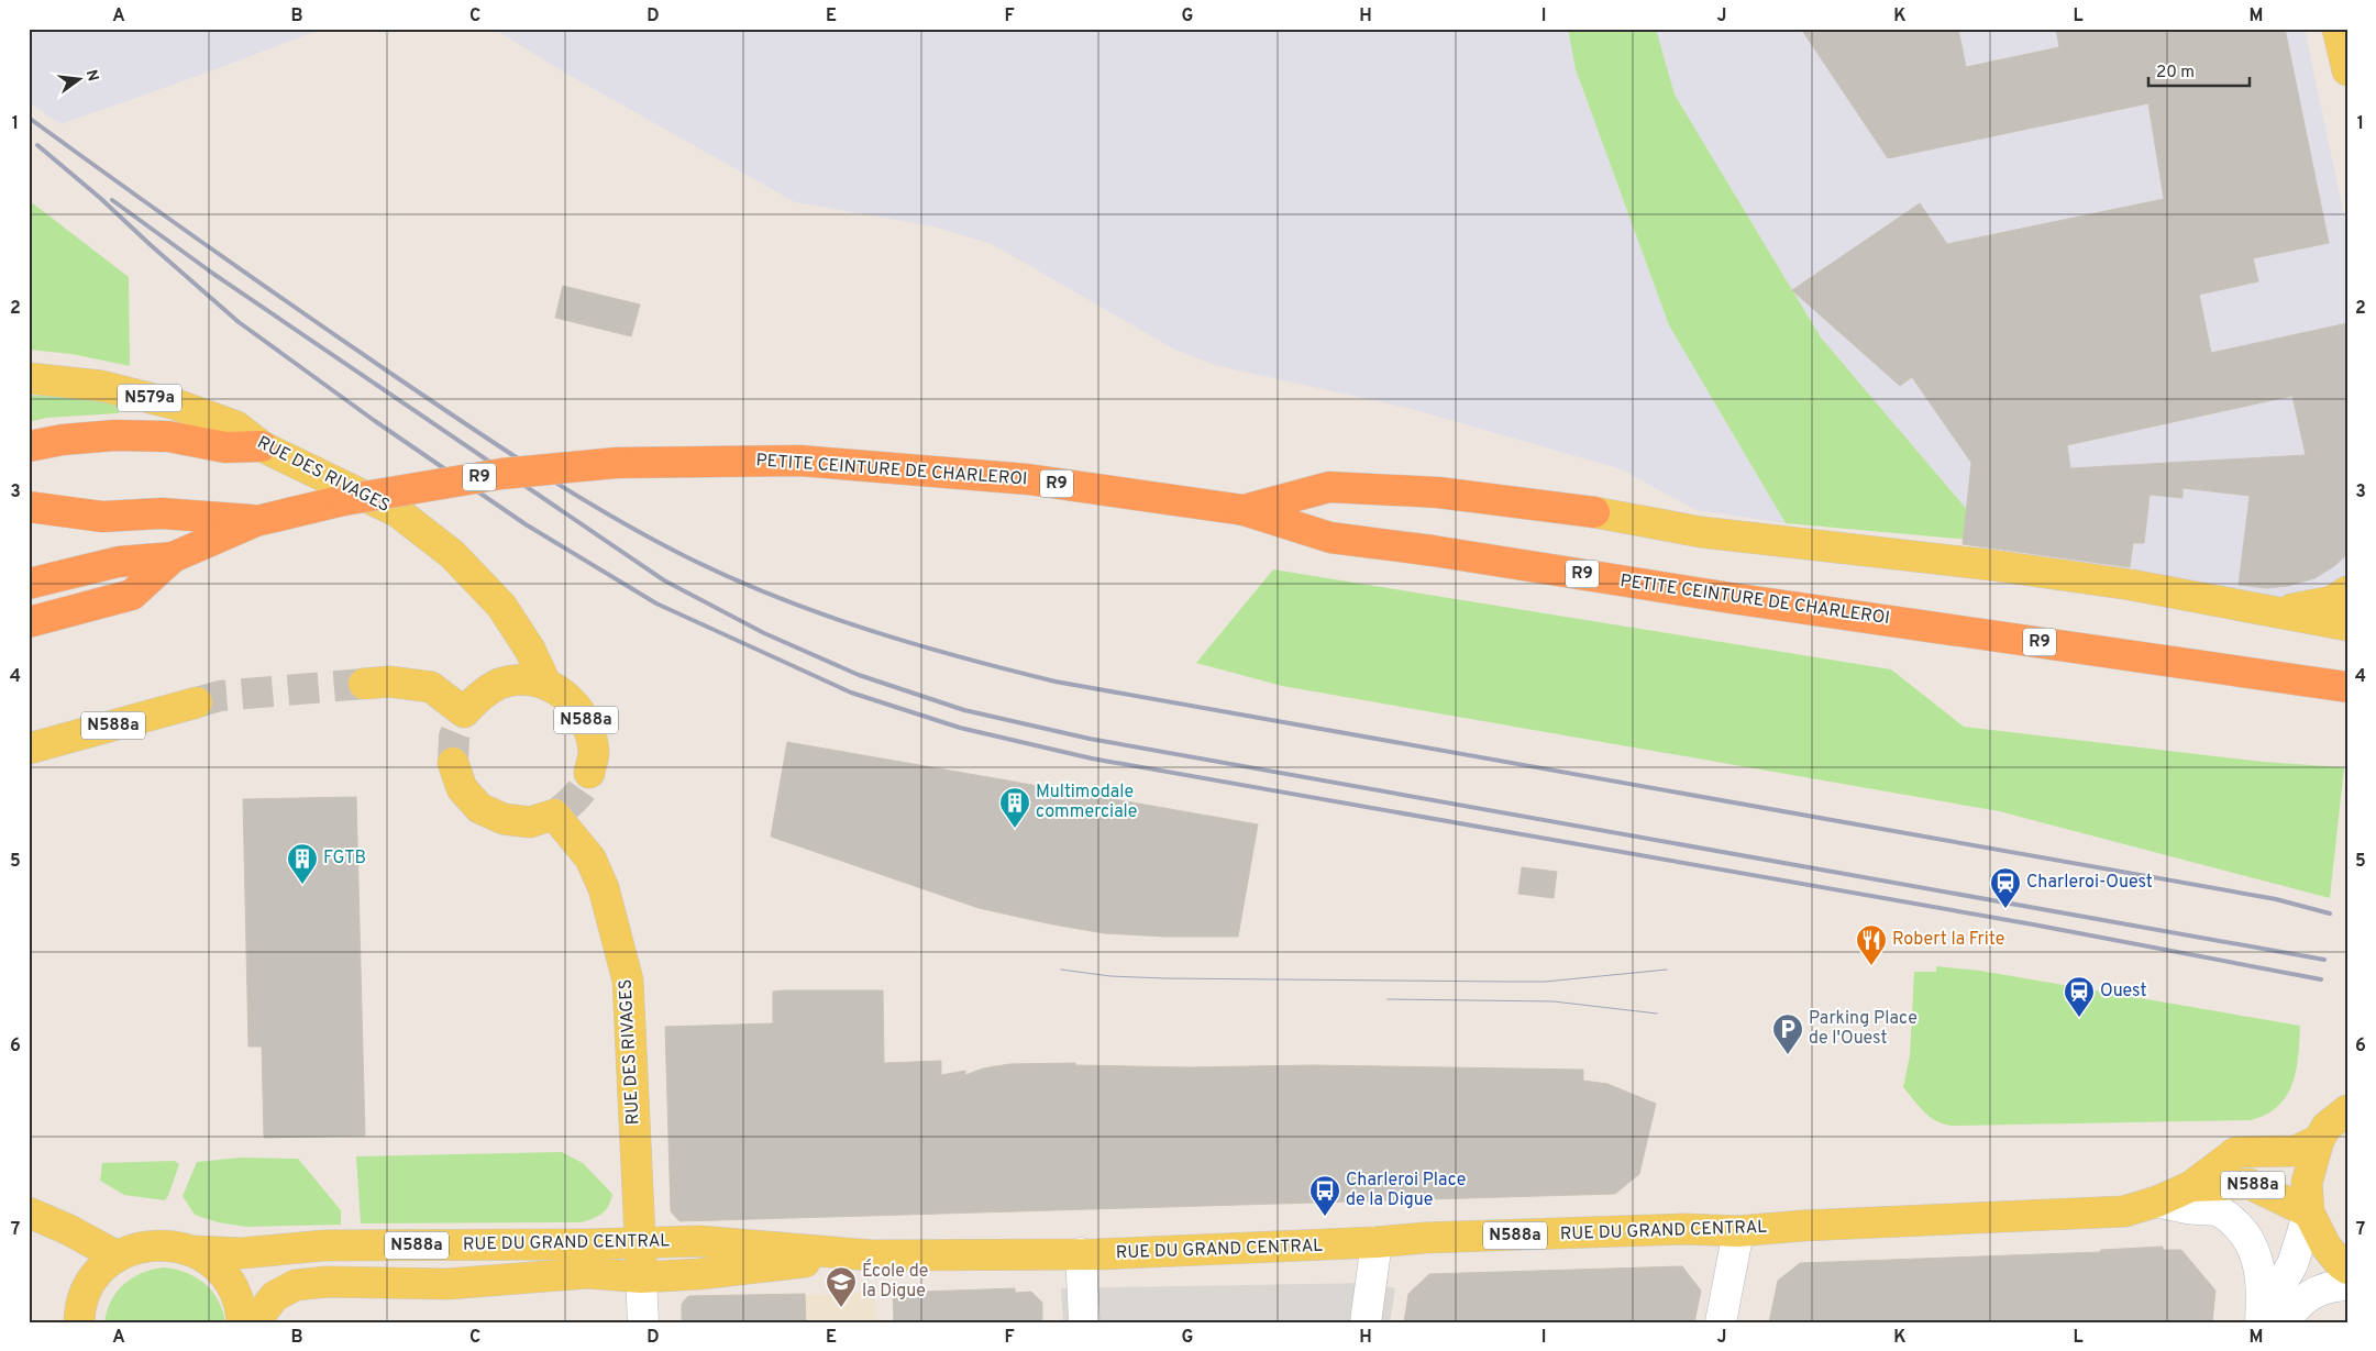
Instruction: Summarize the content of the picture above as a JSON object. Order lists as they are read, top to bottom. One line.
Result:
{"streets":{"highway":["PETITE CEINTURE DE CHARLEROI","R9"],"main road":["N579a","RUE DES RIVAGES","N588a","RUE DU GRAND CENTRAL"]},"crossings":[["RUE DES RIVAGES","N588a"],["RUE DES RIVAGES","RUE DU GRAND CENTRAL"],["N588a","RUE DU GRAND CENTRAL"]],"places":{"building":["Multimodale commerciale","FGTB"],"station":["Charleroi-Ouest","Ouest"],"restaurant":["Robert la Frite"],"parking":["Parking Place de l'Ouest"],"bus stop":["Charleroi Place de la Digue"],"school or university":["École de la Digue"]},"scale_bar":"20 m","north":"right","grid":{"columns":["A","B","C","D","E","F","G","H","I","J","K","L","M"],"rows":["1","2","3","4","5","6","7"]}}
